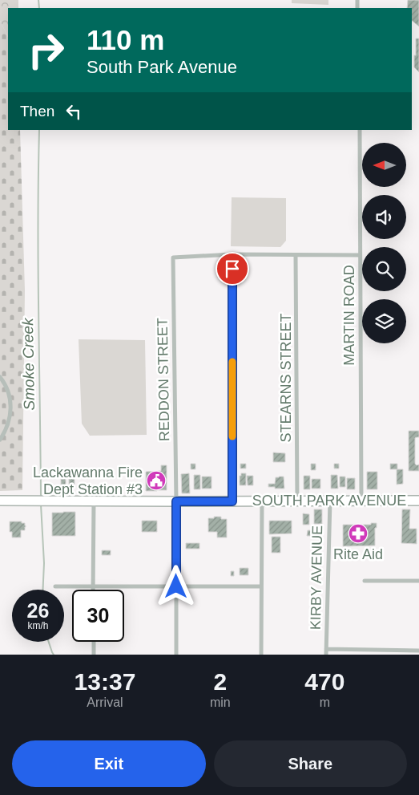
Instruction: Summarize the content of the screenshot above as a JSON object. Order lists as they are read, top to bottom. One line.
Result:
{"streets":{"main road":["SOUTH PARK AVENUE"],"street":["MARTIN ROAD","STEARNS STREET","REDDON STREET","KIRBY AVENUE"]},"crossings":[["MARTIN ROAD","SOUTH PARK AVENUE"],["STEARNS STREET","SOUTH PARK AVENUE"],["REDDON STREET","SOUTH PARK AVENUE"],["SOUTH PARK AVENUE","KIRBY AVENUE"]],"water":["Smoke Creek"],"places":{"public building":["Lackawanna Fire Dept Station #3"],"pharmacy":["Rite Aid"]},"north":"left","page":{"turn":["110 m","South Park Avenue"],"then":"Then","speed":"26 km/h","limit":"30","eta":["13:37","Arrival","2","min","470","m"],"buttons":["Exit","Share"]}}
